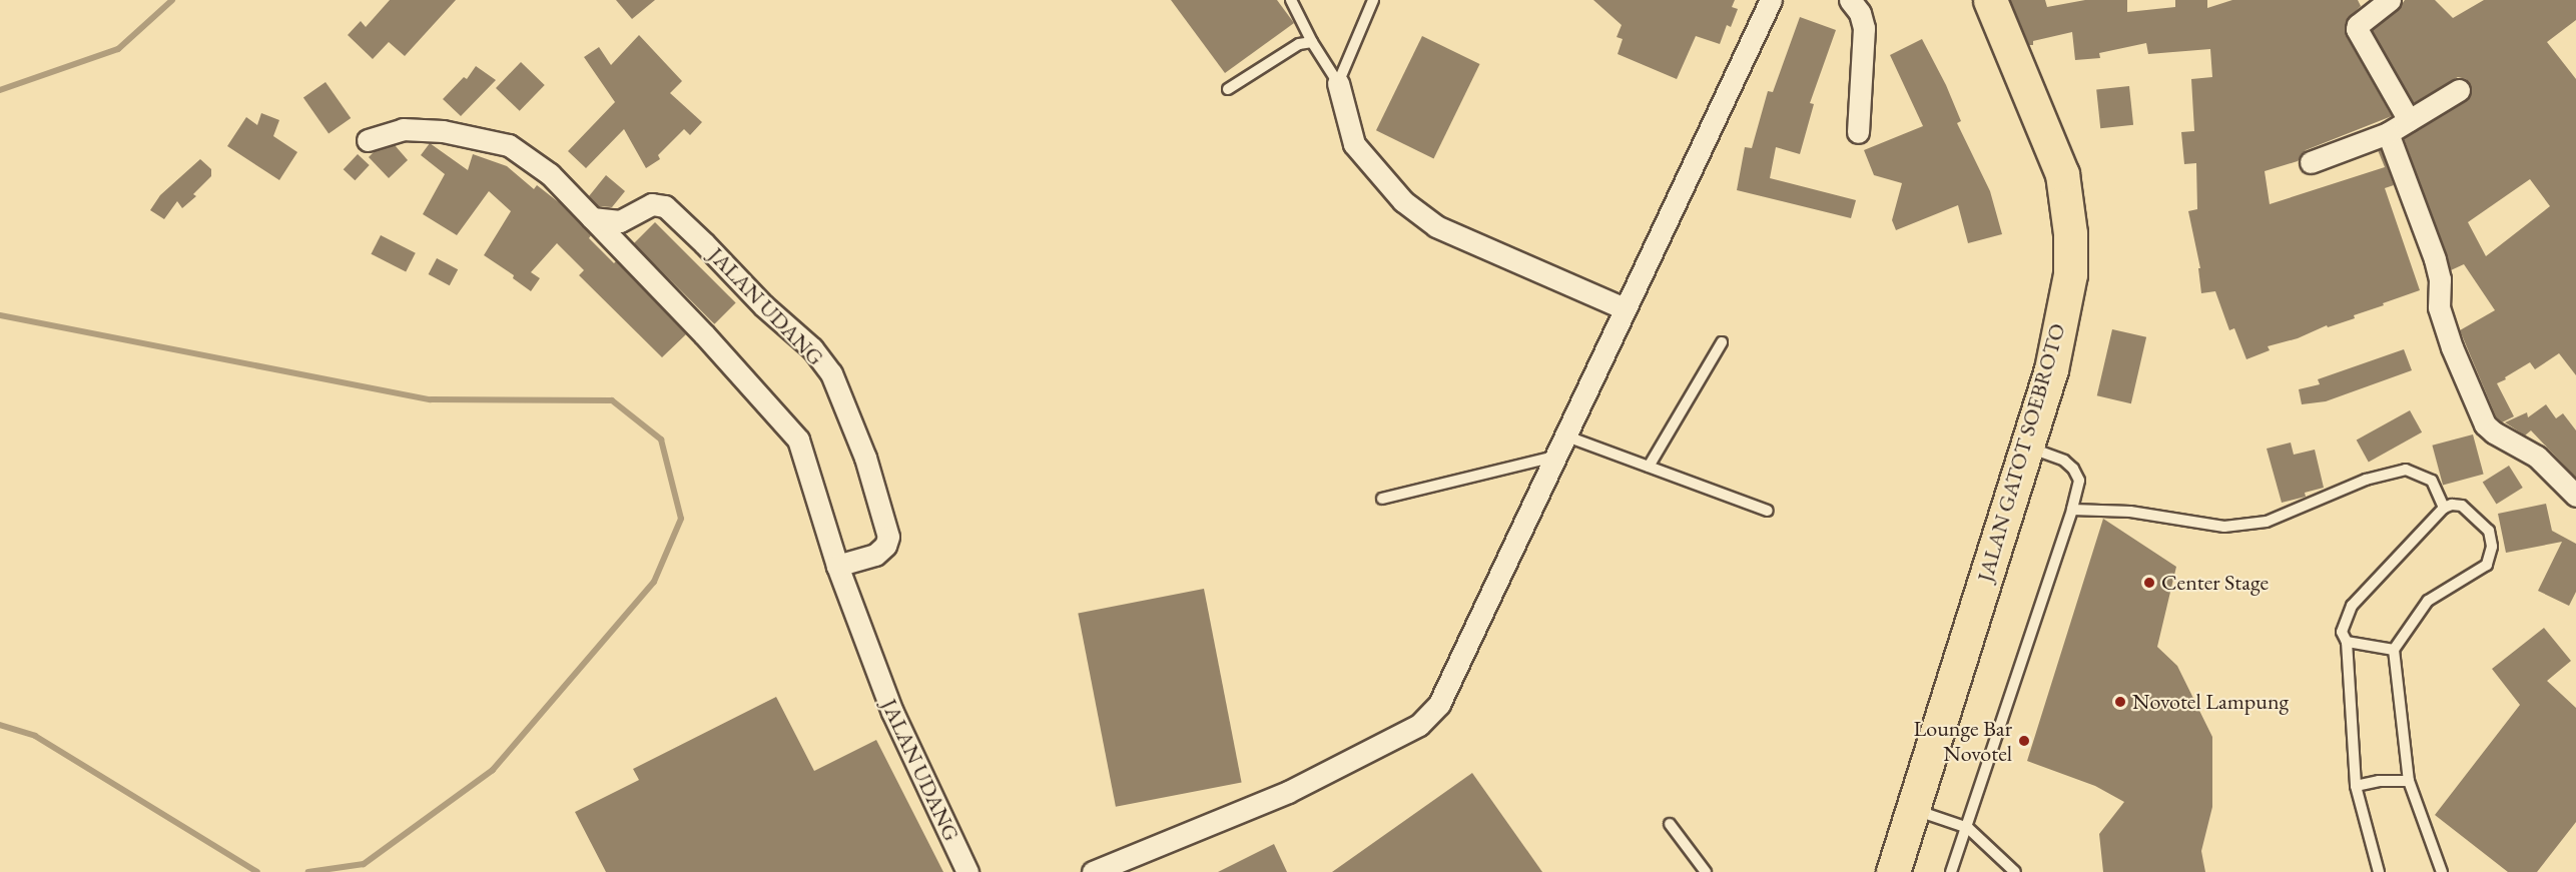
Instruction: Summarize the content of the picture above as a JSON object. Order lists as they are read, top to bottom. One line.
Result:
{"streets":{"main road":["JALAN GATOT SOEBROTO"],"street":["JALAN UDANG"]},"places":["Center Stage","Novotel Lampung","Lounge Bar Novotel"]}
